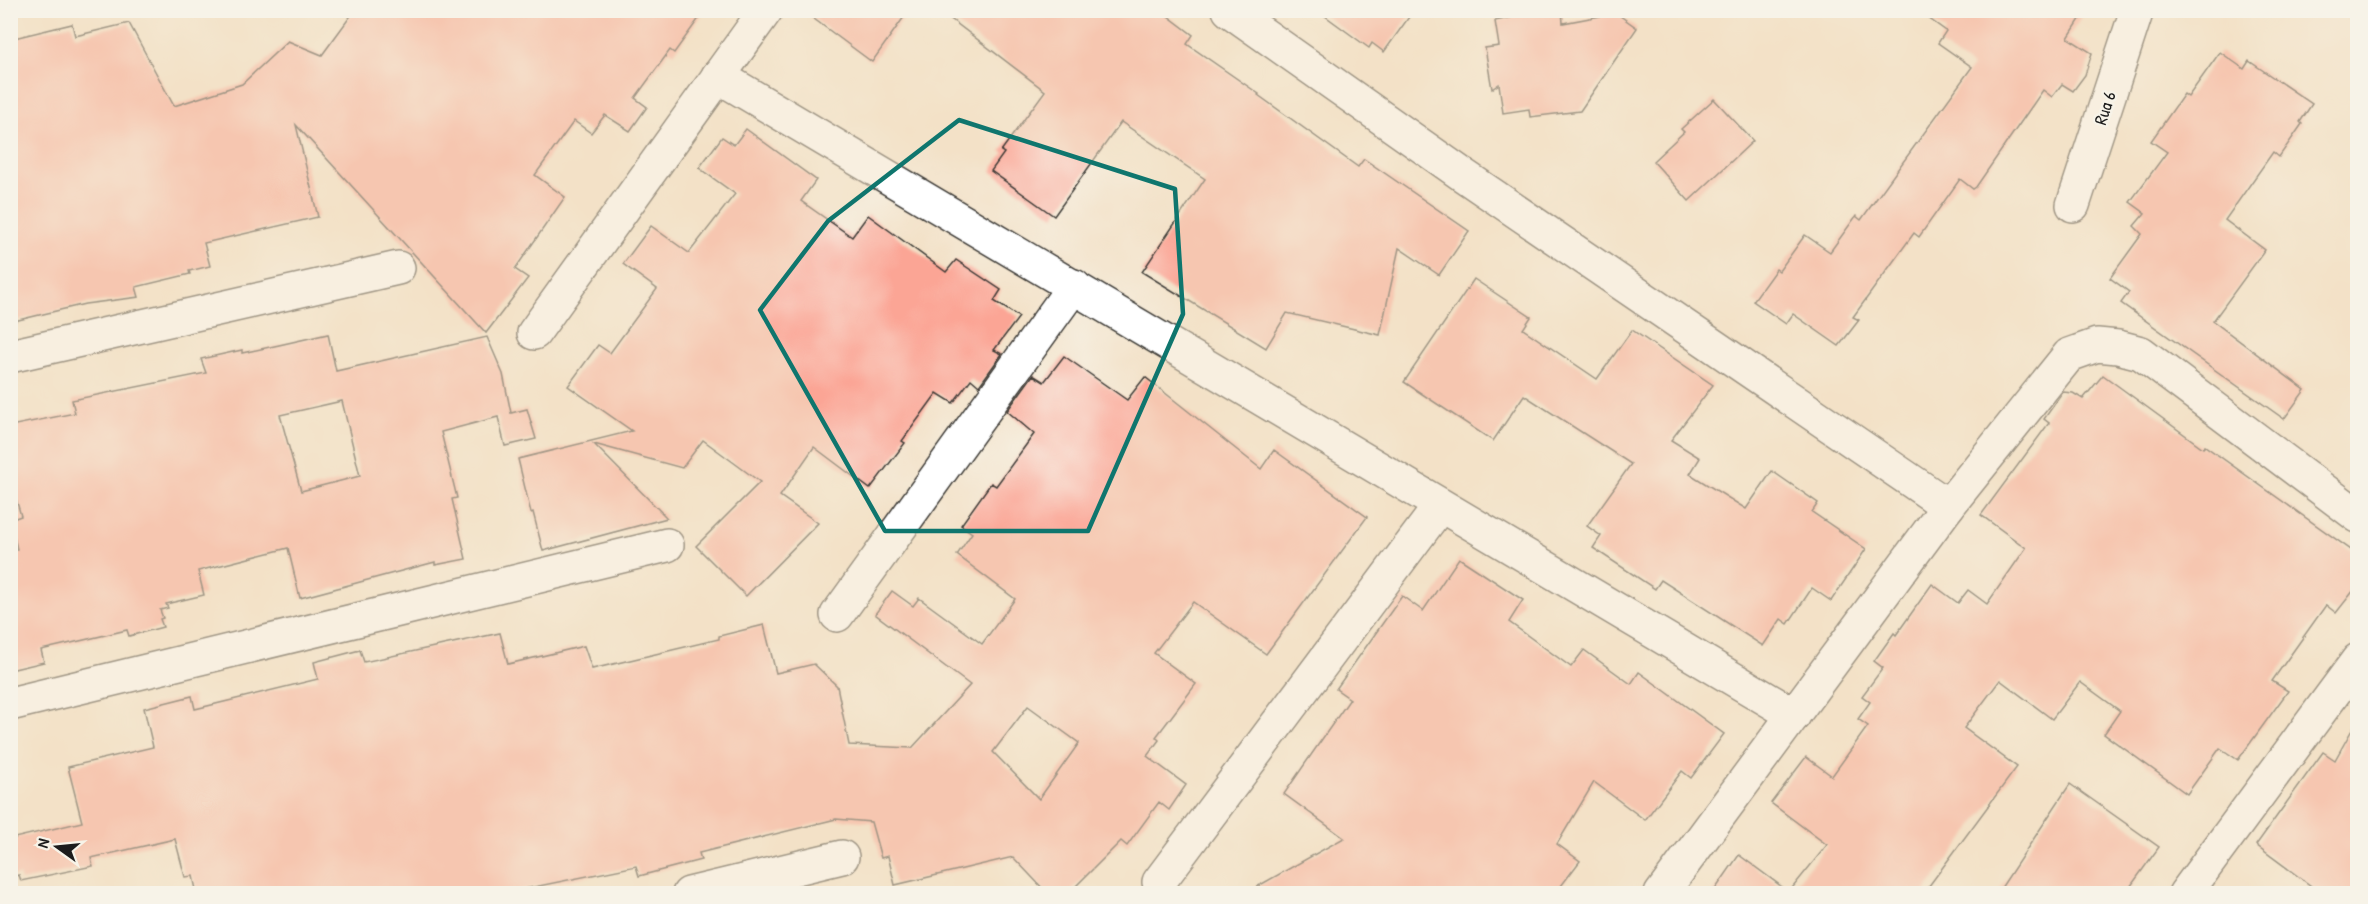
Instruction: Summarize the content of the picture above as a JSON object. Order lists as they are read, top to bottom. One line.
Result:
{"streets":{"street":["Rua 6"]},"north":"left"}
